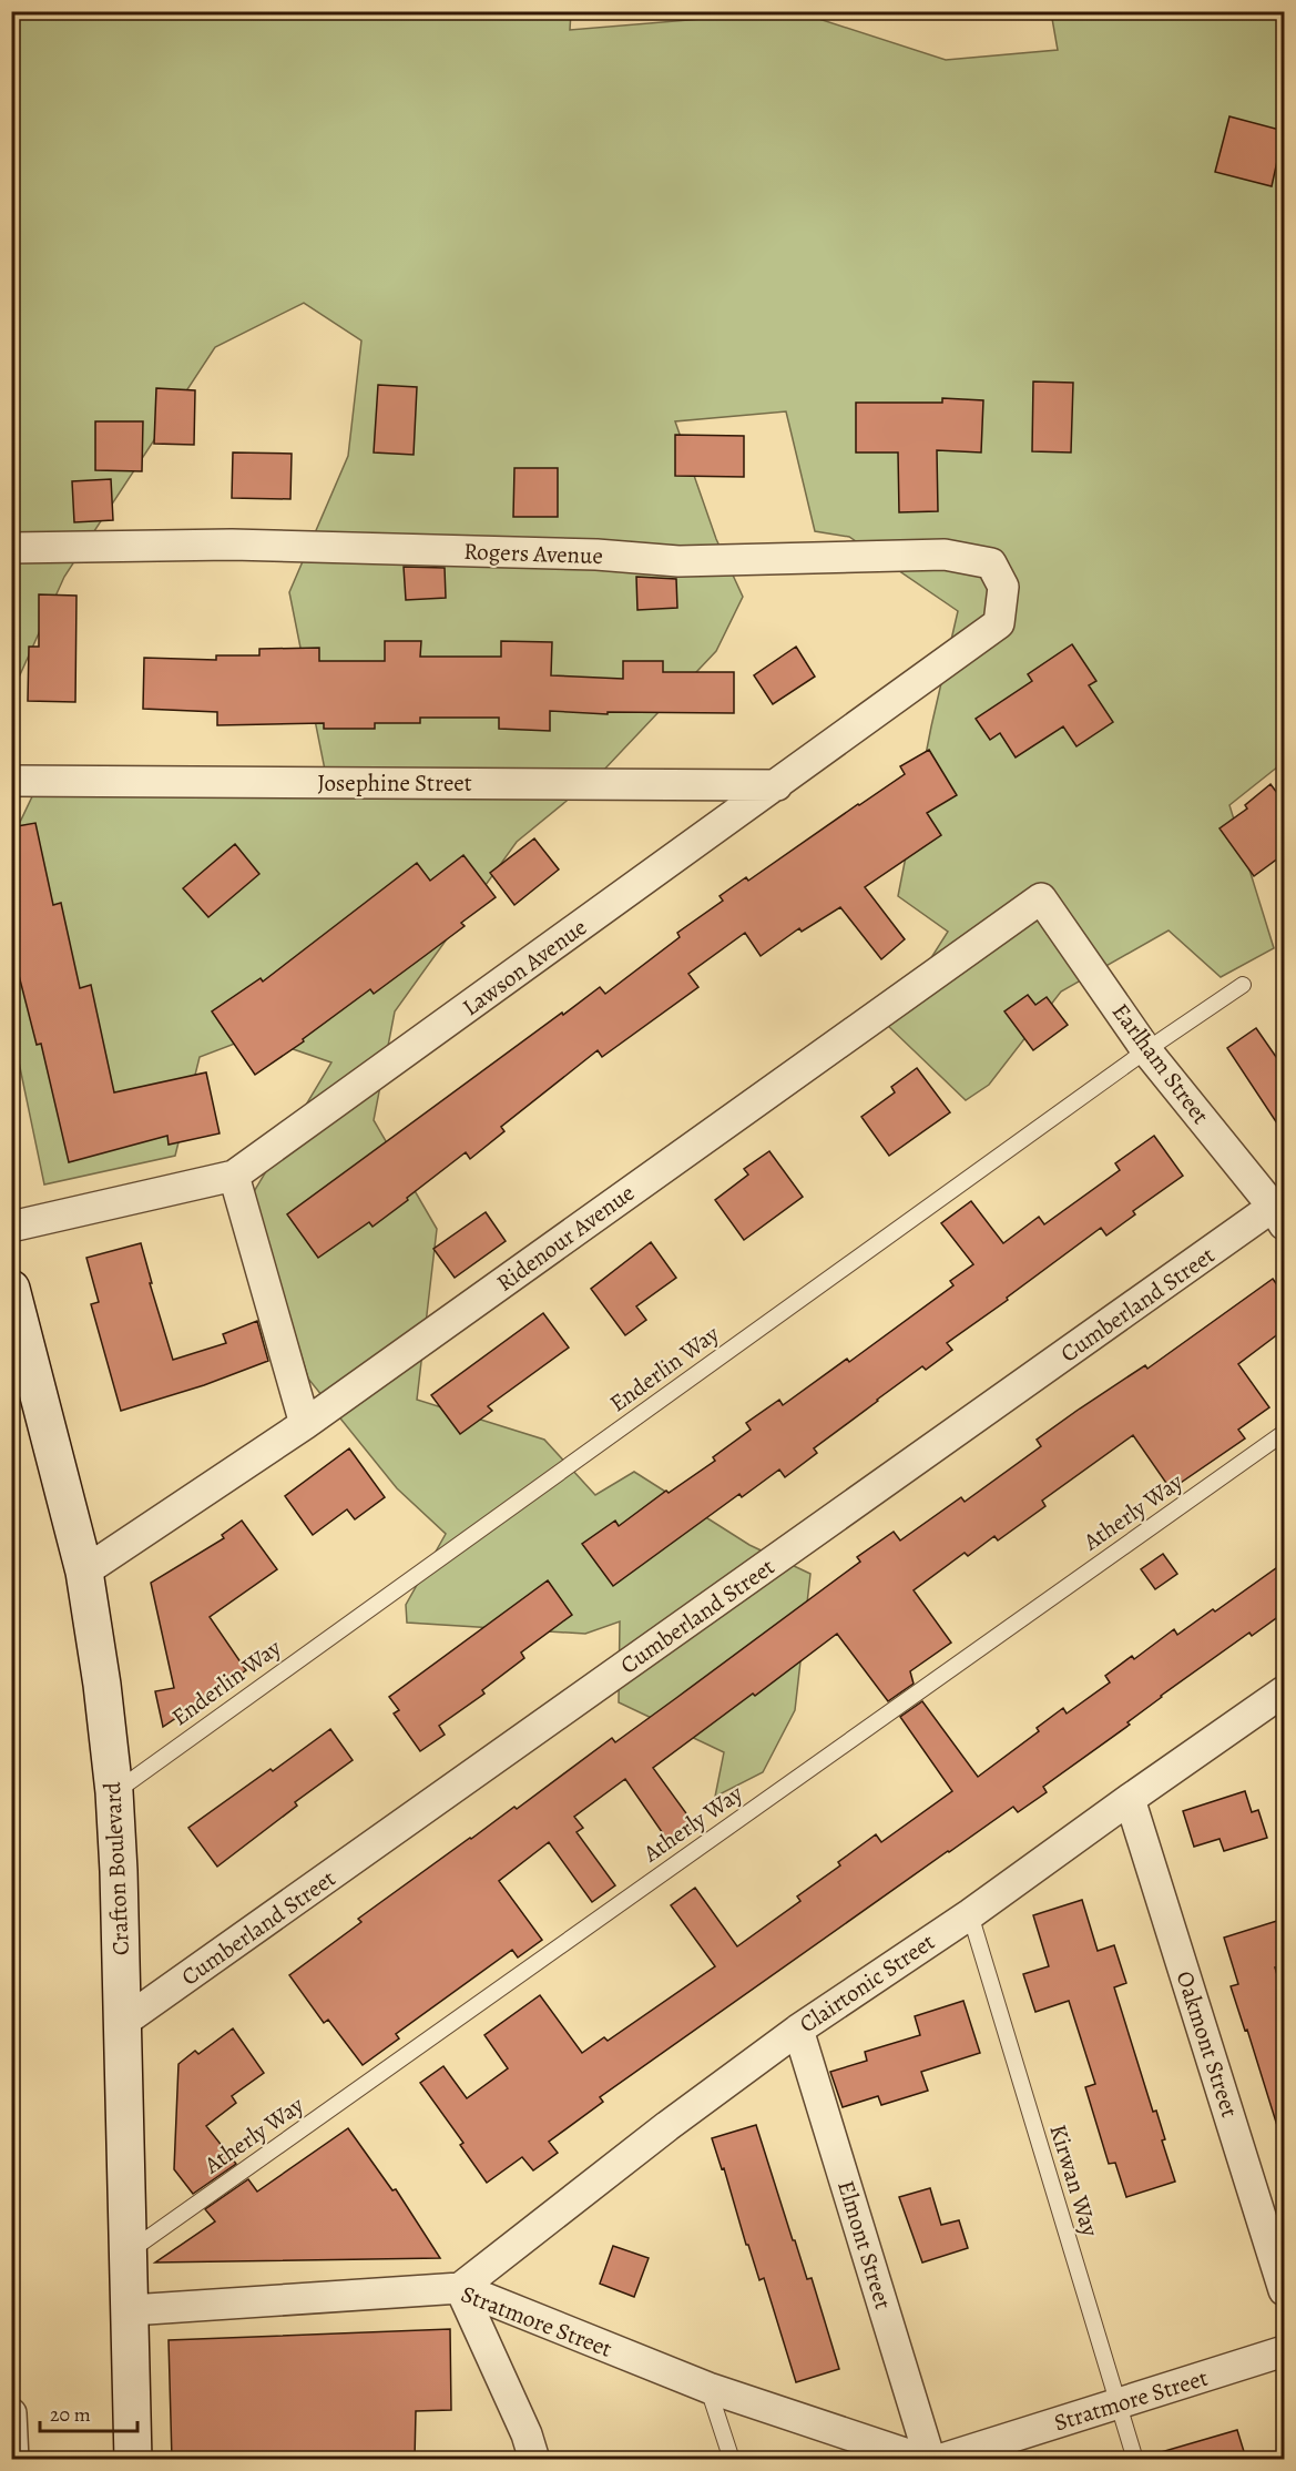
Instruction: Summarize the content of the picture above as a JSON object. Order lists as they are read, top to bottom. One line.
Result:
{"streets":{"main road":["Crafton Boulevard"],"street":["Rogers Avenue","Josephine Street","Lawson Avenue","Earlham Street","Ridenour Avenue","Cumberland Street","Clairtonic Street","Oakmont Street","Elmont Street","Stratmore Street"],"lane":["Enderlin Way","Atherly Way","Kirwan Way"]},"crossings":[["Rogers Avenue","Lawson Avenue"],["Josephine Street","Lawson Avenue"],["Earlham Street","Ridenour Avenue"],["Earlham Street","Cumberland Street"],["Earlham Street","Enderlin Way"],["Ridenour Avenue","Crafton Boulevard"],["Cumberland Street","Crafton Boulevard"],["Enderlin Way","Crafton Boulevard"],["Atherly Way","Crafton Boulevard"],["Crafton Boulevard","Stratmore Street"],["Clairtonic Street","Oakmont Street"],["Clairtonic Street","Kirwan Way"],["Clairtonic Street","Elmont Street"],["Clairtonic Street","Stratmore Street"],["Kirwan Way","Stratmore Street"]],"scale_bar":"20 m"}
